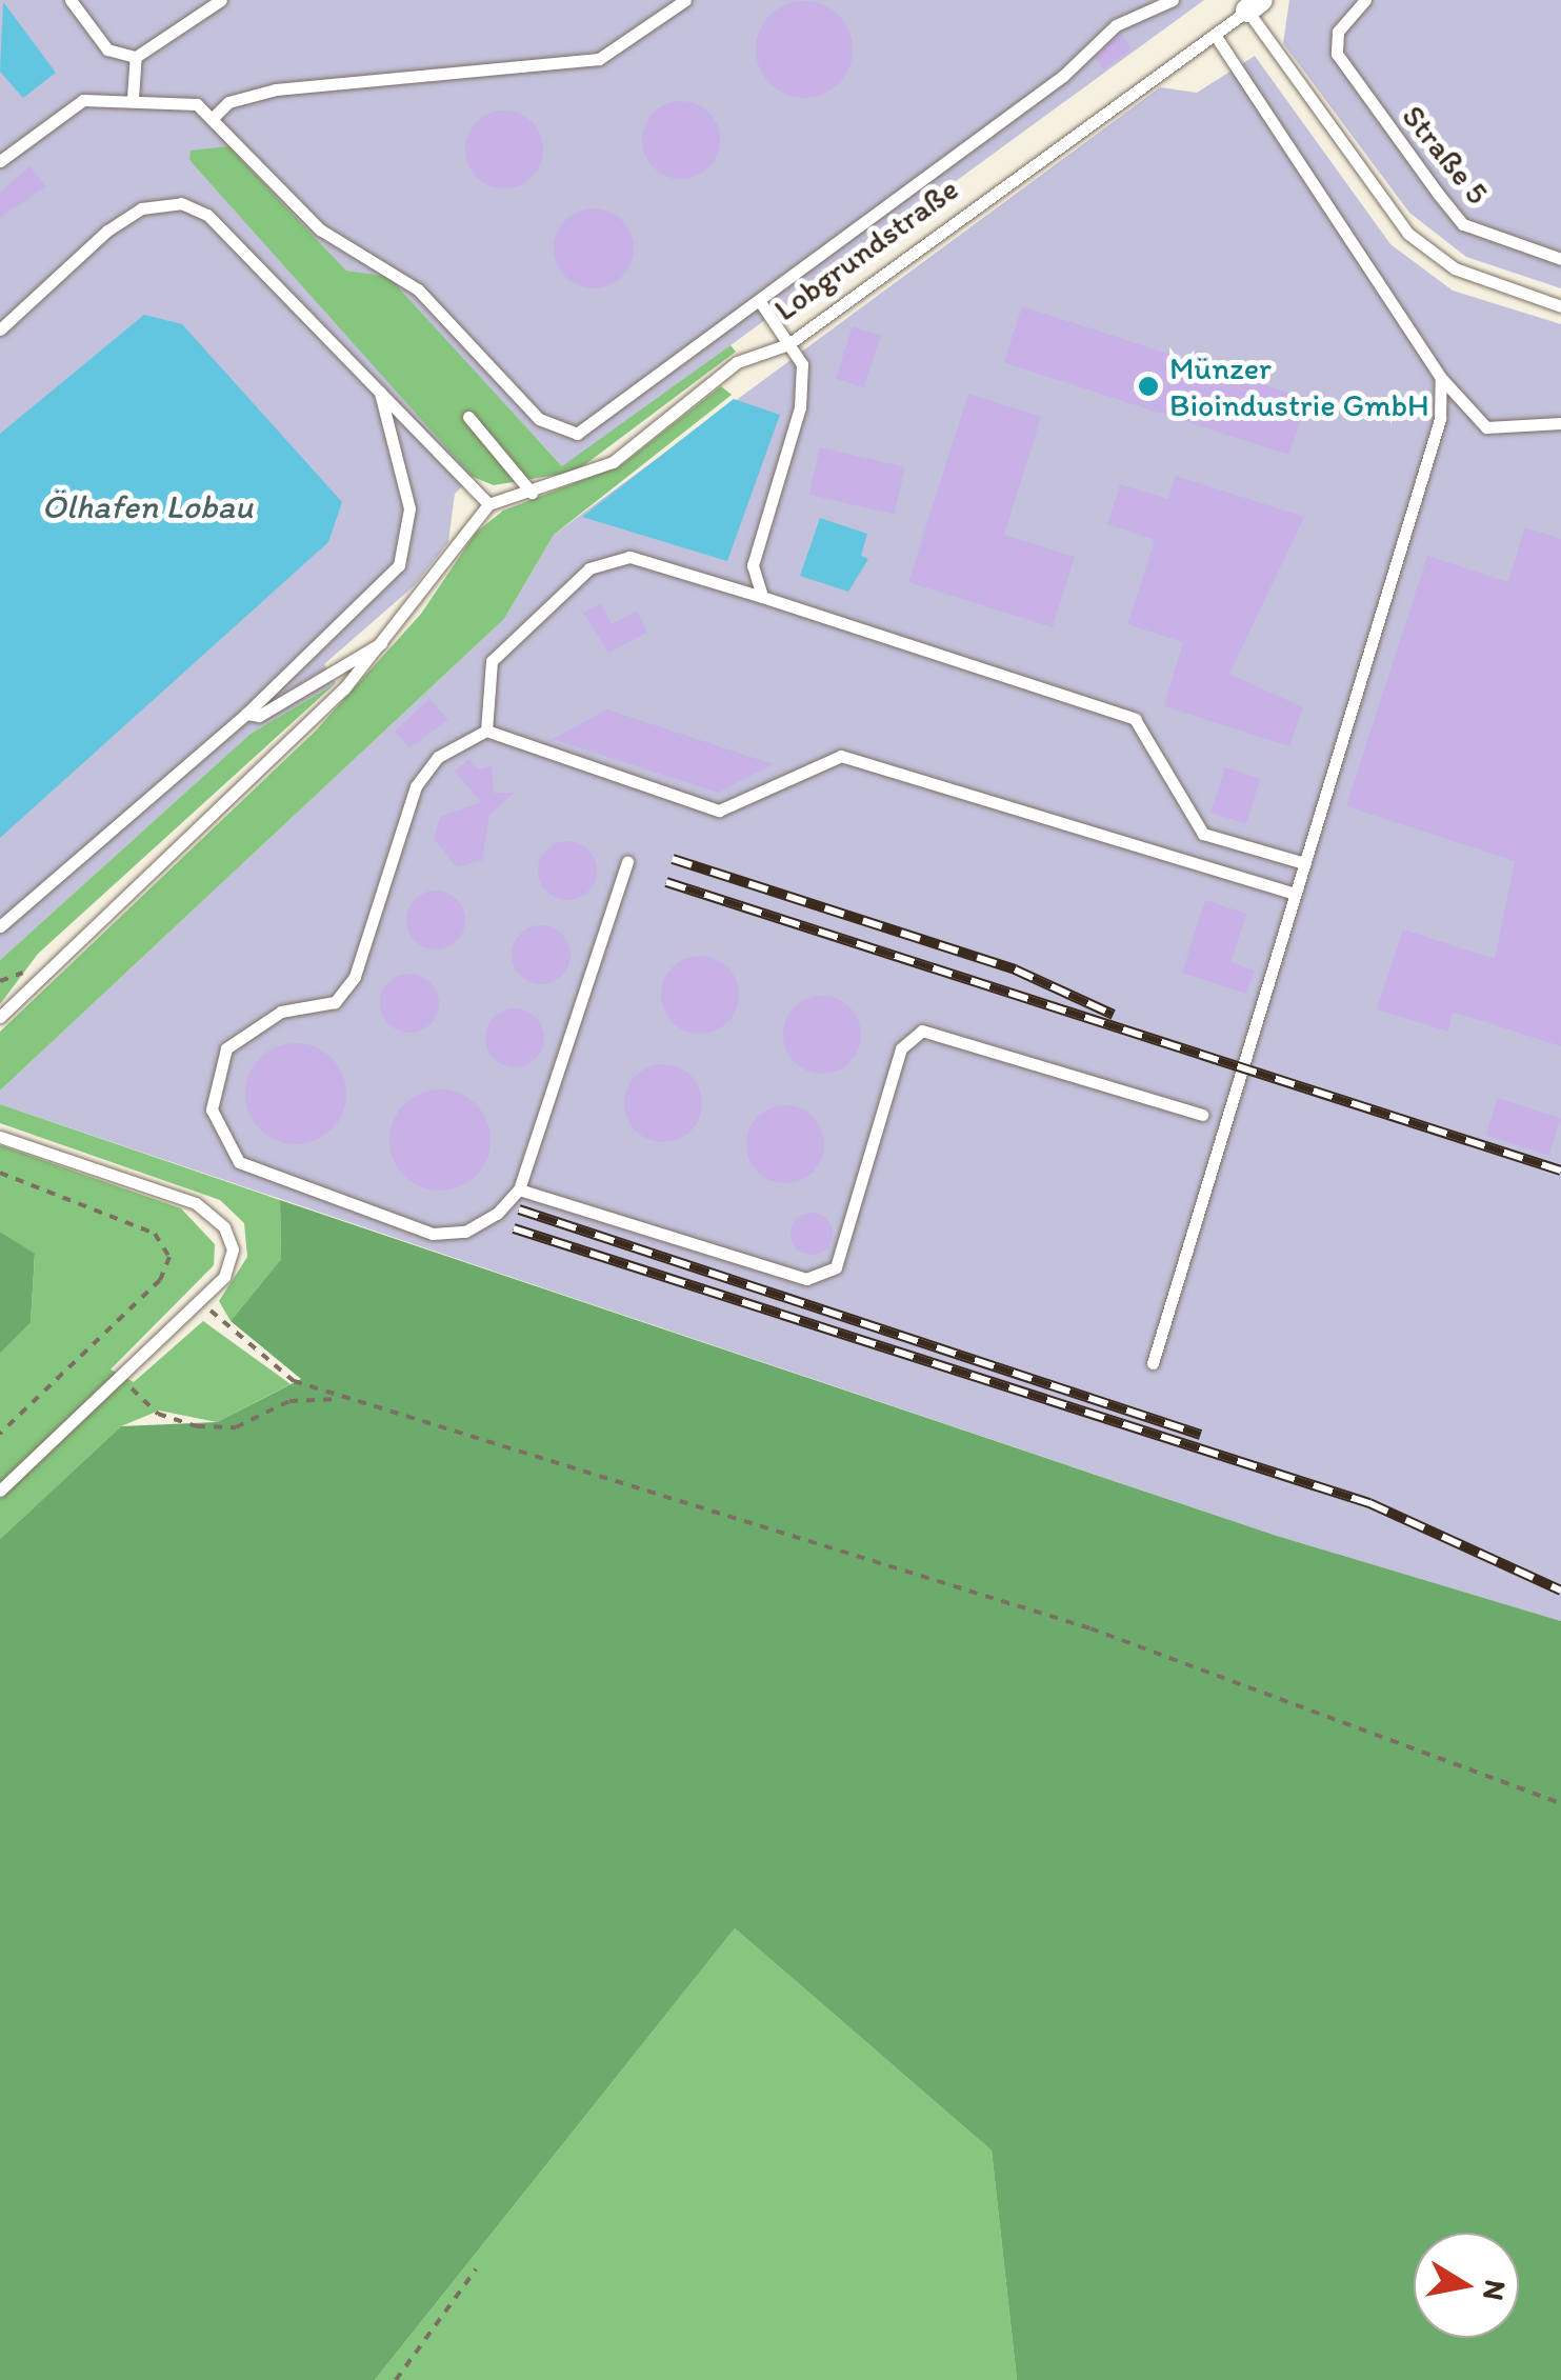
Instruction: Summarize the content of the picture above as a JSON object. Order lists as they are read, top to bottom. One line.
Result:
{"streets":{"lane":["Straße 5","Lobgrundstraße"]},"water":["Ölhafen Lobau"],"places":["Münzer Bioindustrie GmbH"],"north":"right"}
